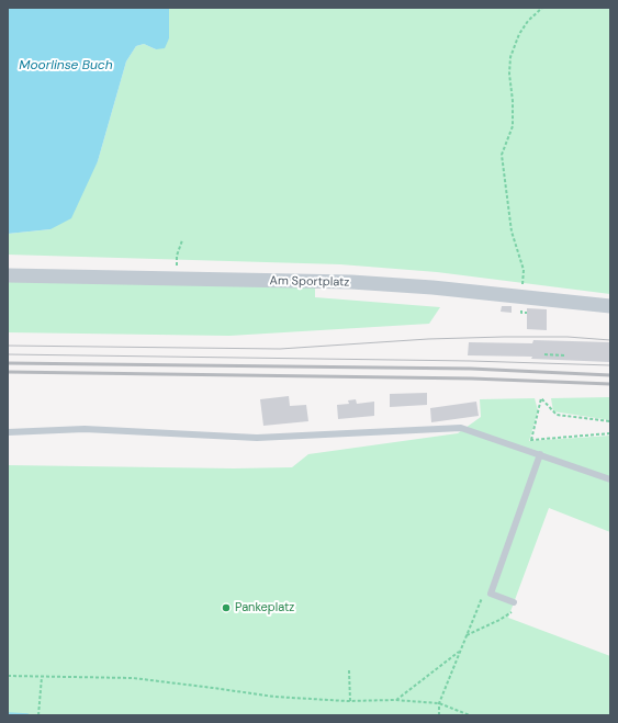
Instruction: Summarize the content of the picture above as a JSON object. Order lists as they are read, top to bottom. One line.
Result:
{"streets":{"street":["Am Sportplatz"]},"water":["Moorlinse Buch"],"places":["Pankeplatz"]}
